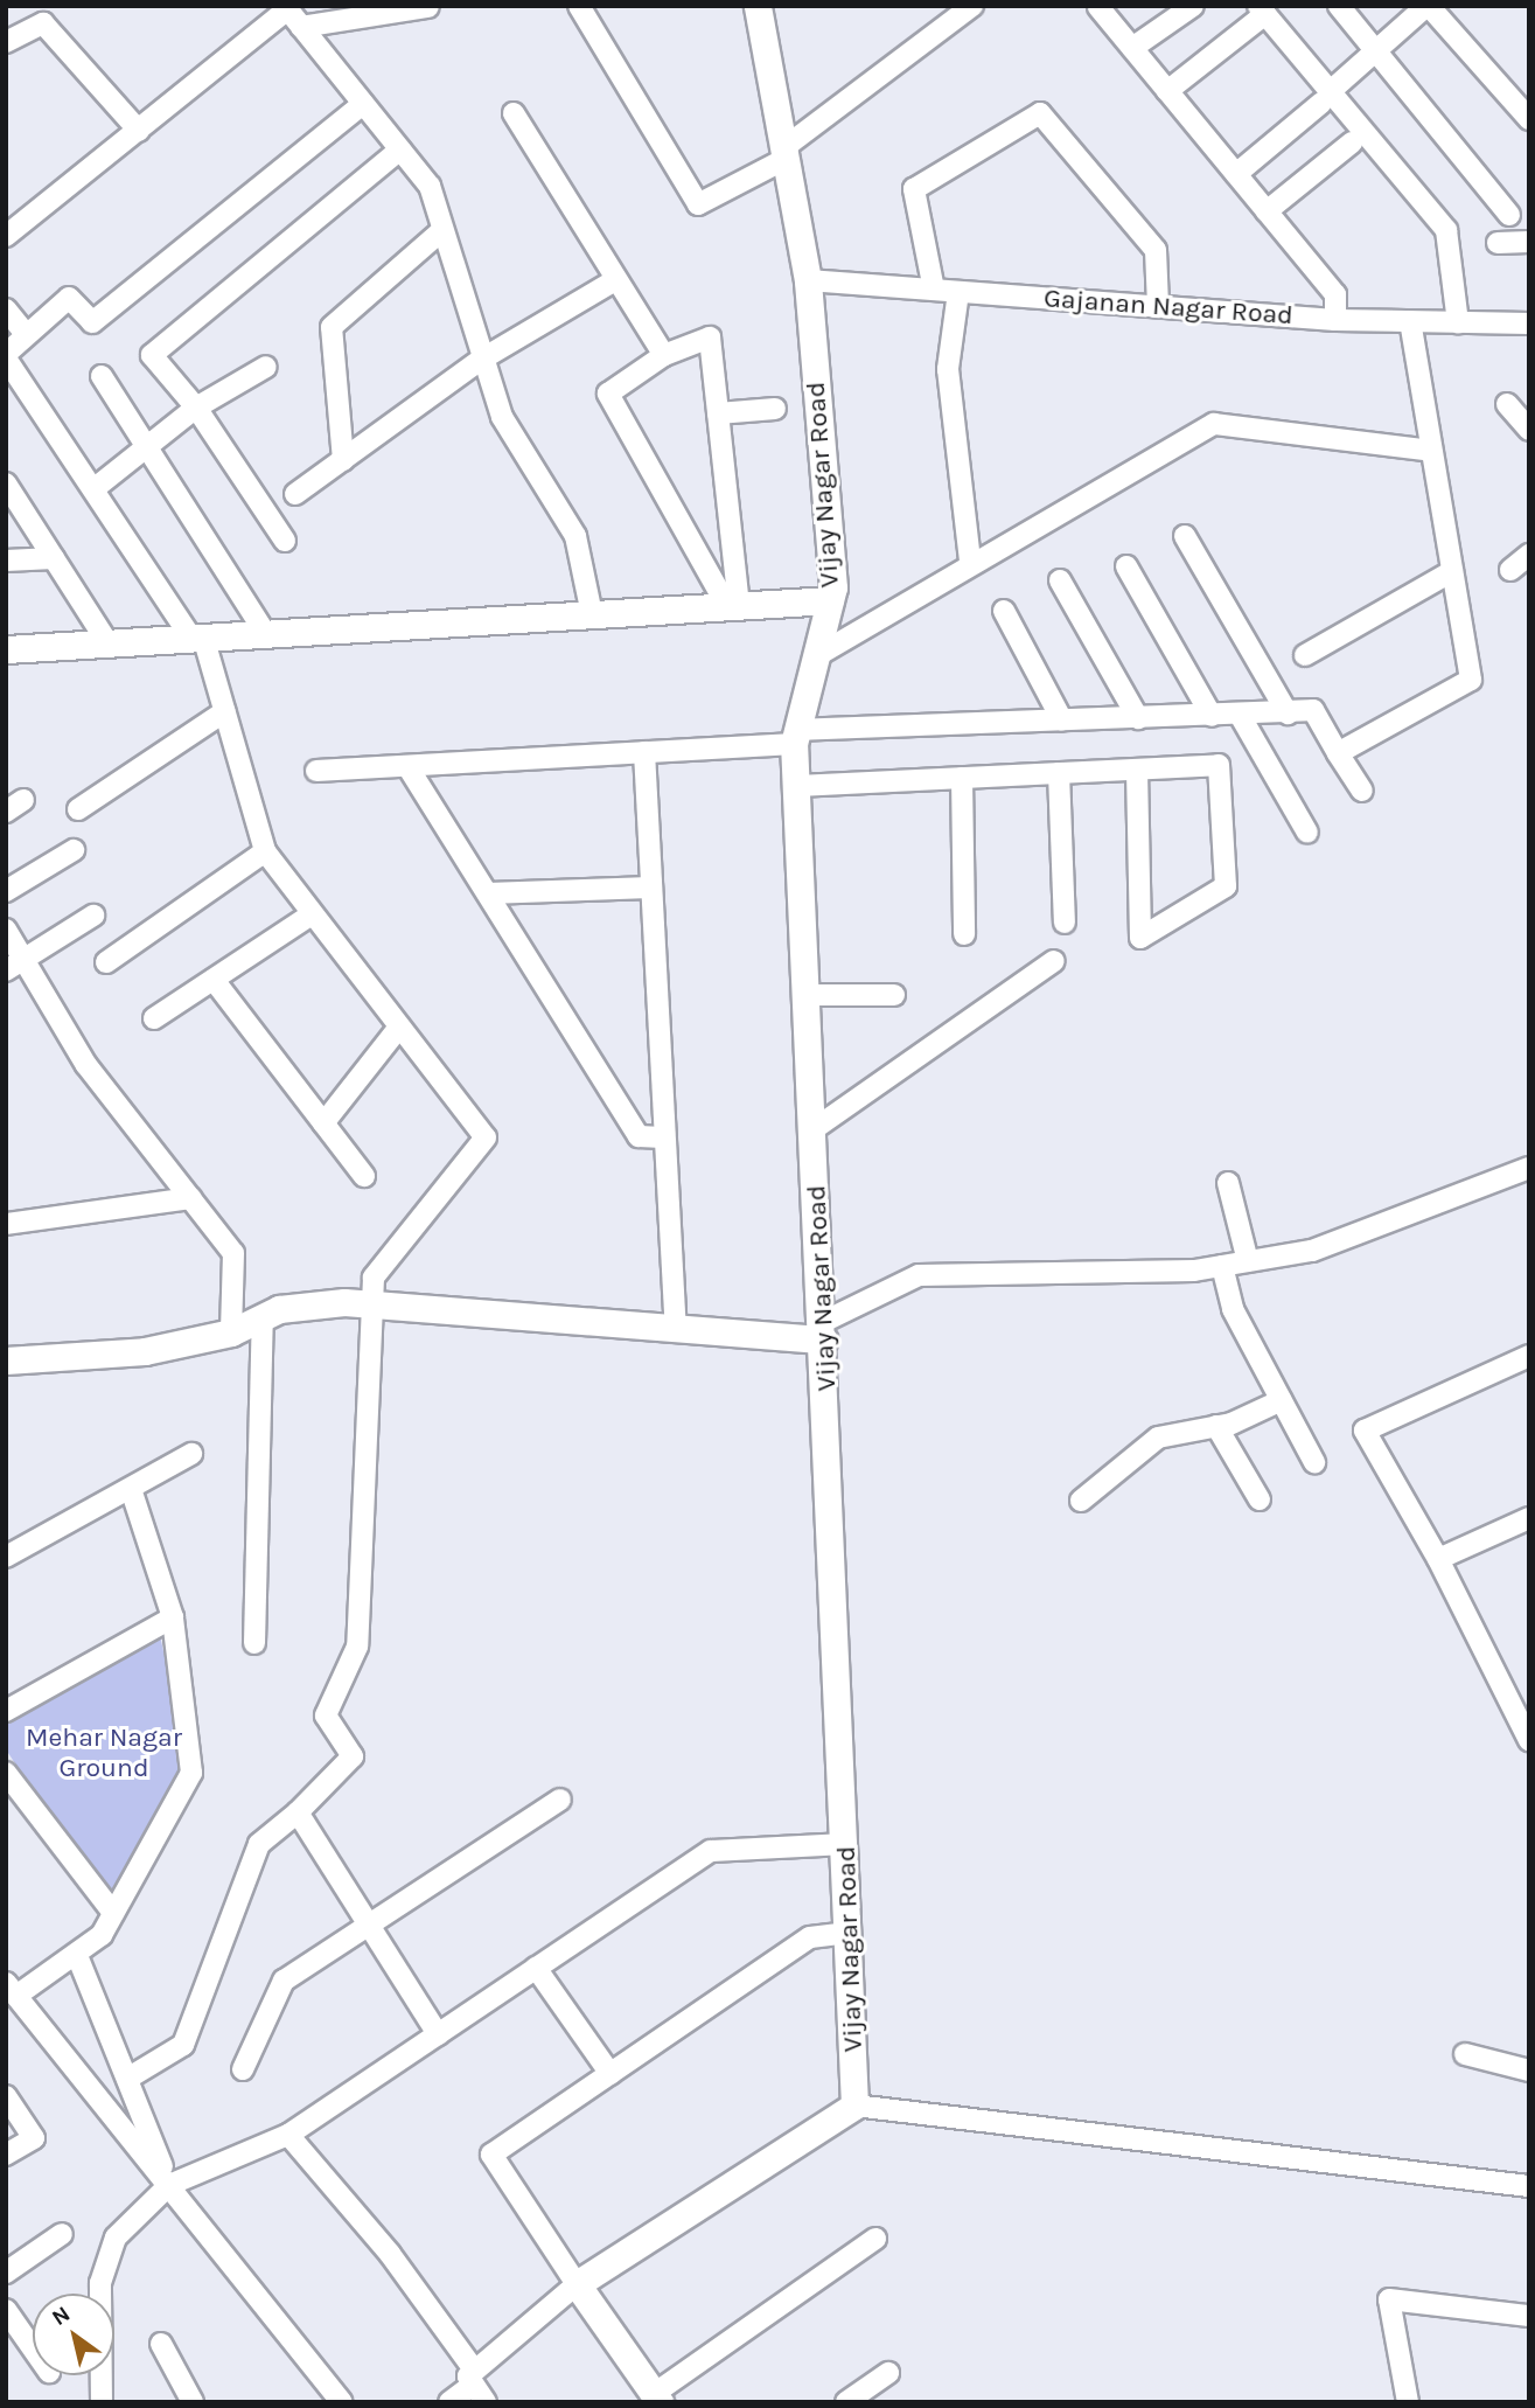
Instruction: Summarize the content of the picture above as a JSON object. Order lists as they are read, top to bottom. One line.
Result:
{"streets":{"street":["Gajanan Nagar Road","Vijay Nagar Road"]},"crossings":[["Gajanan Nagar Road","Vijay Nagar Road"]],"parks":["Mehar Nagar Ground"],"north":"top left"}
